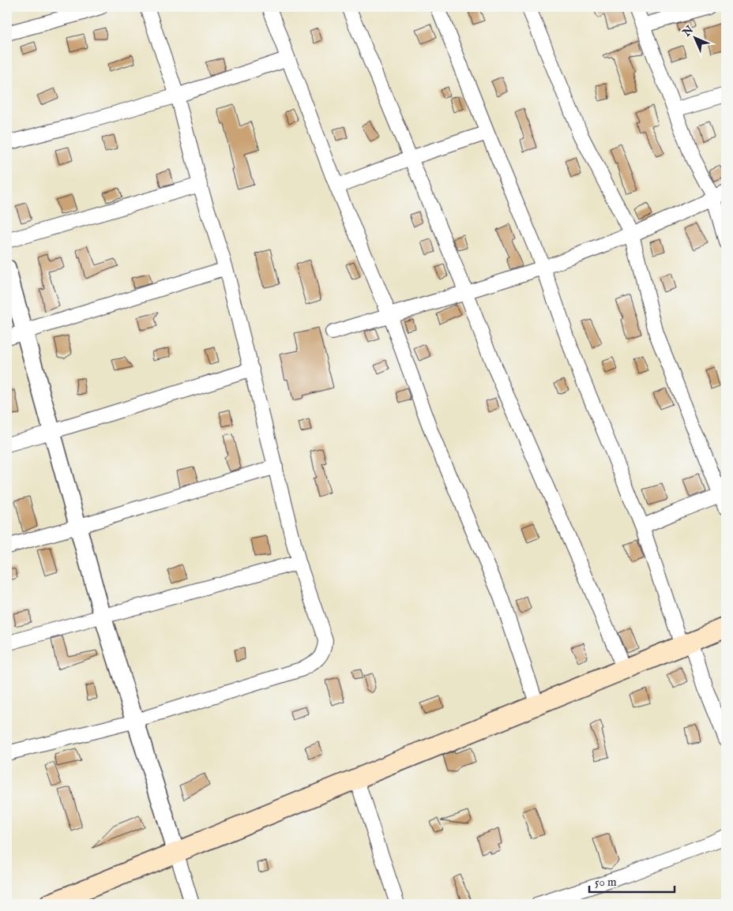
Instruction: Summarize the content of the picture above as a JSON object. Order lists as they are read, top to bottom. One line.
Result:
{"scale_bar":"50 m","north":"top left"}
